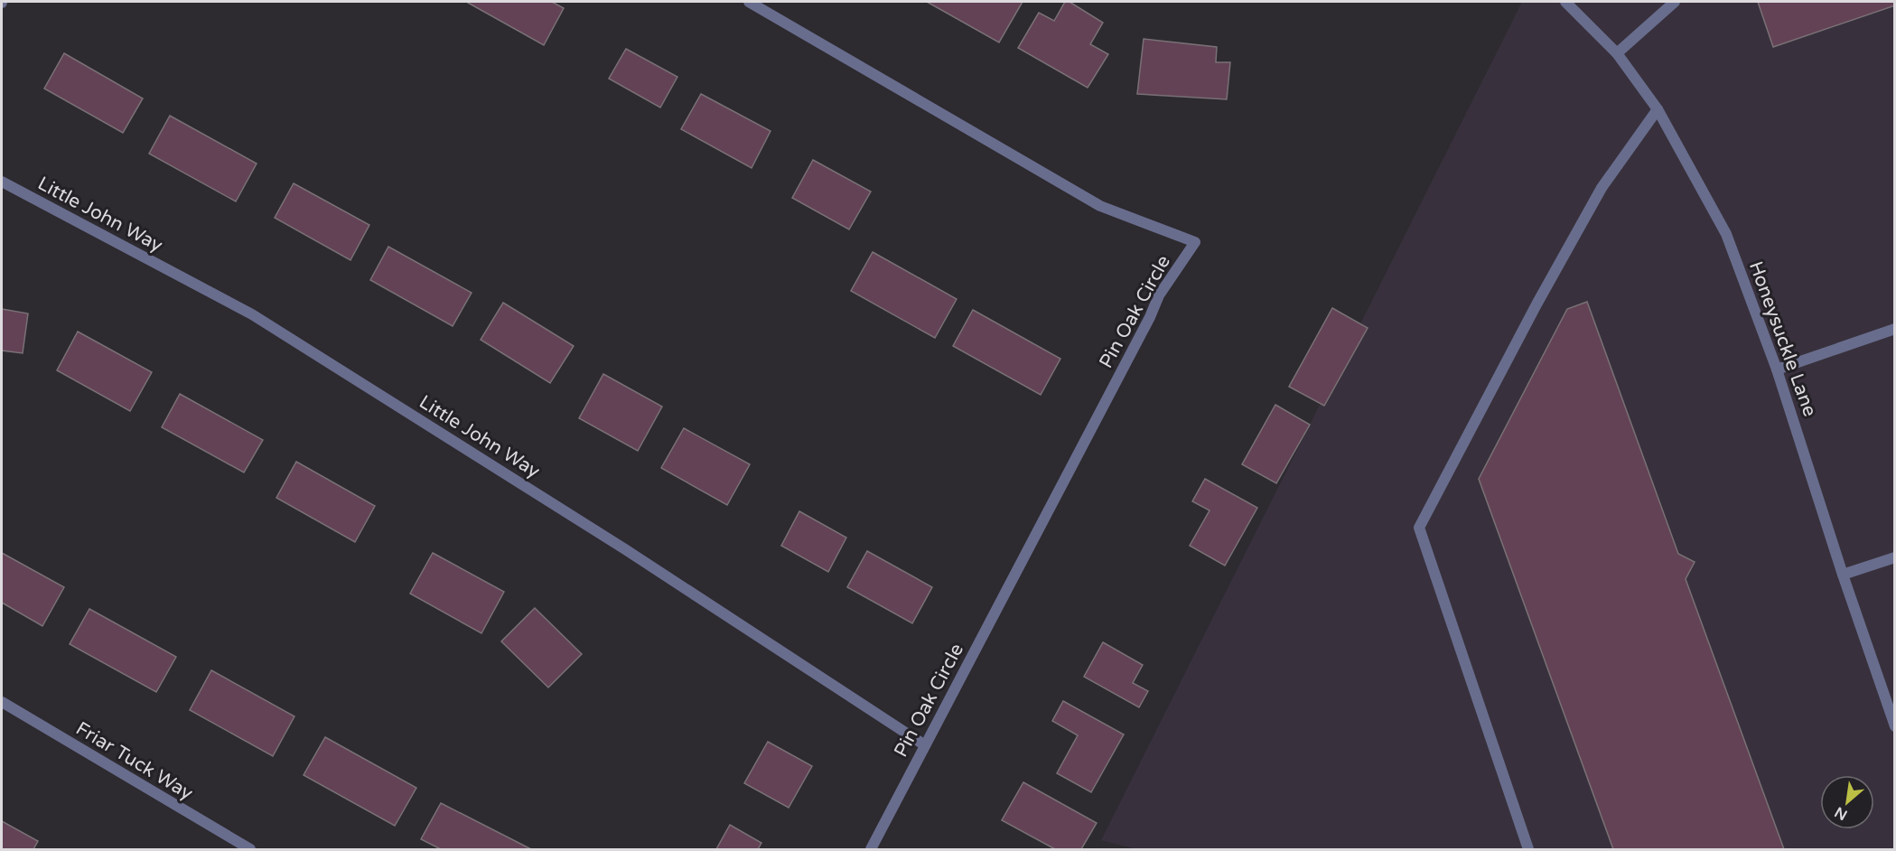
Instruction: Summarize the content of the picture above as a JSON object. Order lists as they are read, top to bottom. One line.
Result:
{"streets":{"street":["Little John Way","Pin Oak Circle","Honeysuckle Lane","Friar Tuck Way"]},"crossings":[["Little John Way","Pin Oak Circle"]],"north":"bottom left"}
